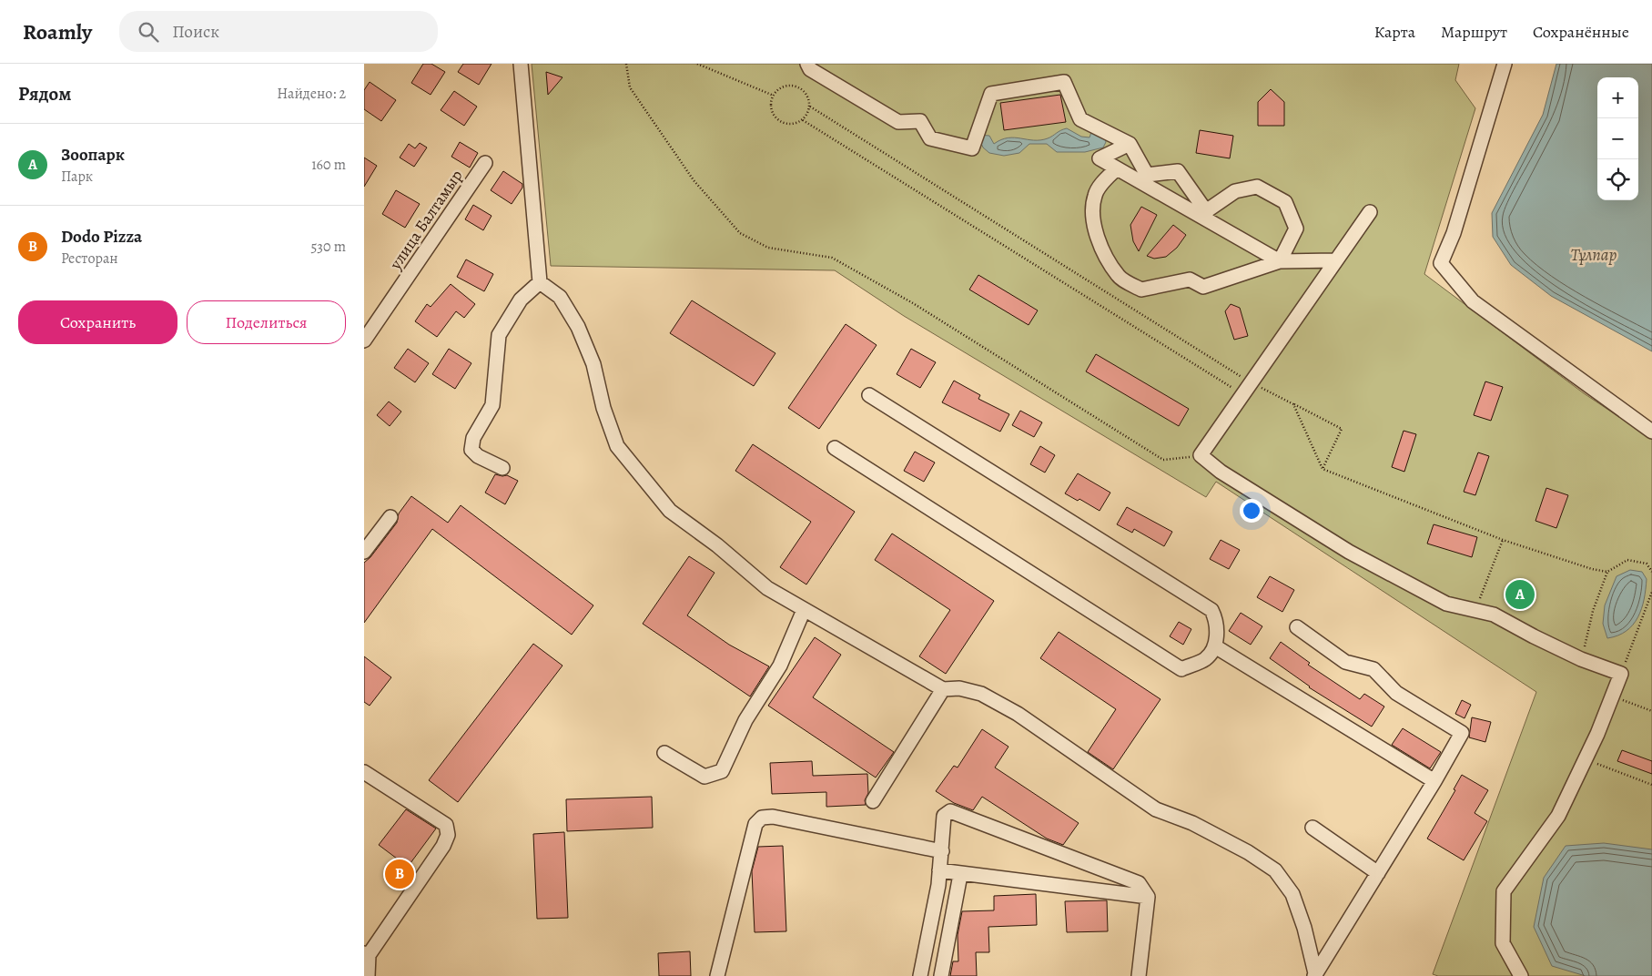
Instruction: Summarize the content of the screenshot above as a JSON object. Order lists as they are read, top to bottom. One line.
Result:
{"streets":{"street":["улица Балтамыр"]},"water":["Тұлпар"],"page":{"header":"Roamly","search":"Поиск","nav":["Карта","Маршрут","Сохранённые"],"heading":["Рядом","Найдено: 2"],"map_buttons":["+","−"],"list":[{"mark":"A","name":"Зоопарк","note":"Парк","value":"160 m"},{"mark":"B","name":"Dodo Pizza","note":"Ресторан","value":"530 m"}],"buttons":["Сохранить","Поделиться"],"pins":["A","B"]}}
